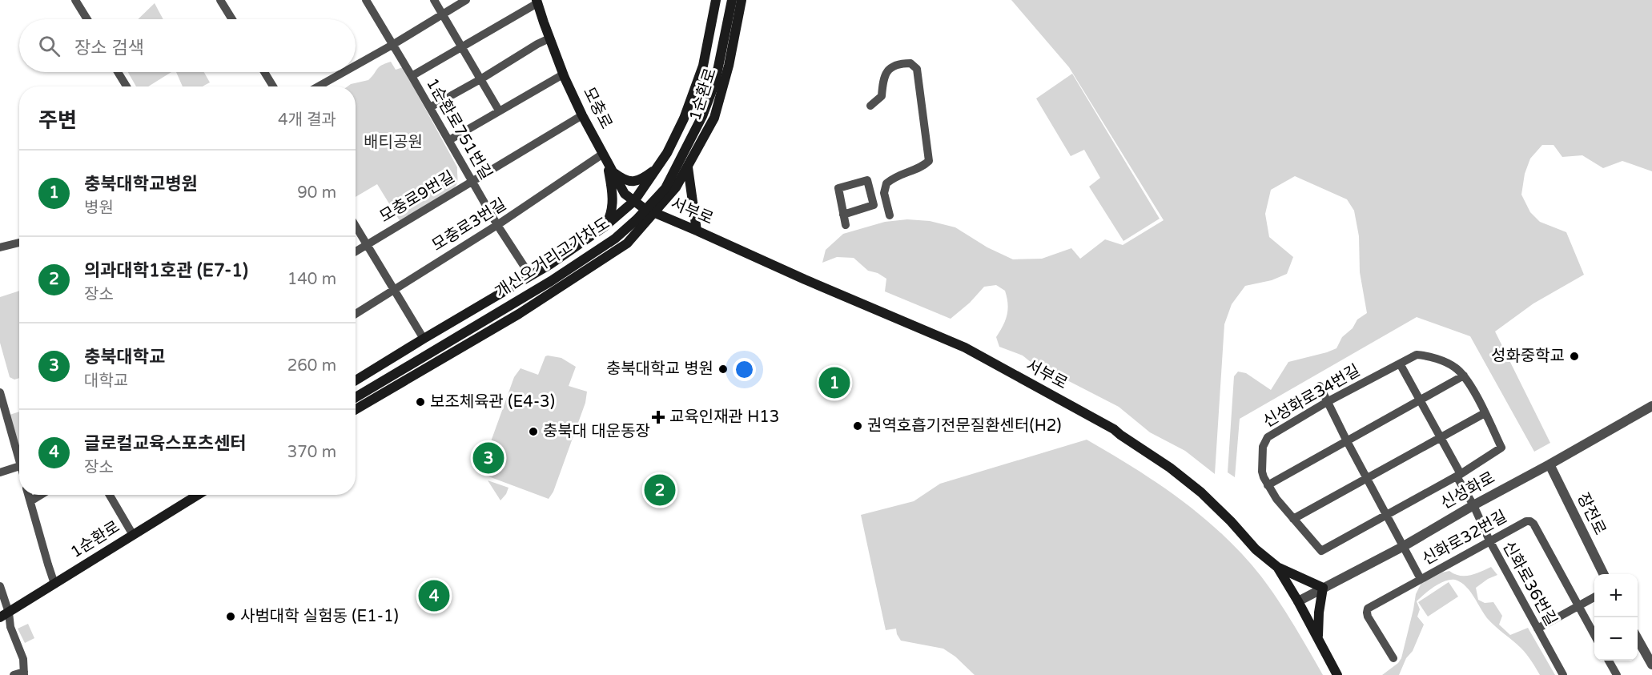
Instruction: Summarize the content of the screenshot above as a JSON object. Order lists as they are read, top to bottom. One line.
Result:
{"streets":{"main road":["1순환로","모충로","서부로","개신오거리고가차도"],"street":["1순환로751번길","모충로9번길","모충로3번길","신성화로34번길","신성화로","장전로","신화로32번길","신화로36번길"]},"crossings":[["1순환로","모충로"],["1순환로","서부로"],["모충로","모충로9번길"],["모충로","서부로"],["모충로","모충로3번길"],["1순환로751번길","모충로9번길"],["1순환로751번길","모충로3번길"],["서부로","신성화로"],["신성화로34번길","신화로36번길"],["신성화로","장전로"],["신성화로","신화로36번길"],["신화로32번길","신화로36번길"]],"parks":["배티공원"],"places":{"other":["성화중학교","충북대학교 병원","보조체육관 (E4-3)","권역호흡기전문질환센터(H2)","충북대 대운동장","사범대학 실험동 (E1-1)"],"health":["교육인재관 H13"]},"page":{"search":"장소 검색","heading":["주변","4개 결과"],"list":[{"mark":"1","name":"충북대학교병원","note":"병원","value":"90 m"},{"mark":"2","name":"의과대학1호관 (E7-1)","note":"장소","value":"140 m"},{"mark":"3","name":"충북대학교","note":"대학교","value":"260 m"},{"mark":"4","name":"글로컬교육스포츠센터","note":"장소","value":"370 m"}],"pins":["1","3","2","4"],"map_buttons":["+","−"]}}
